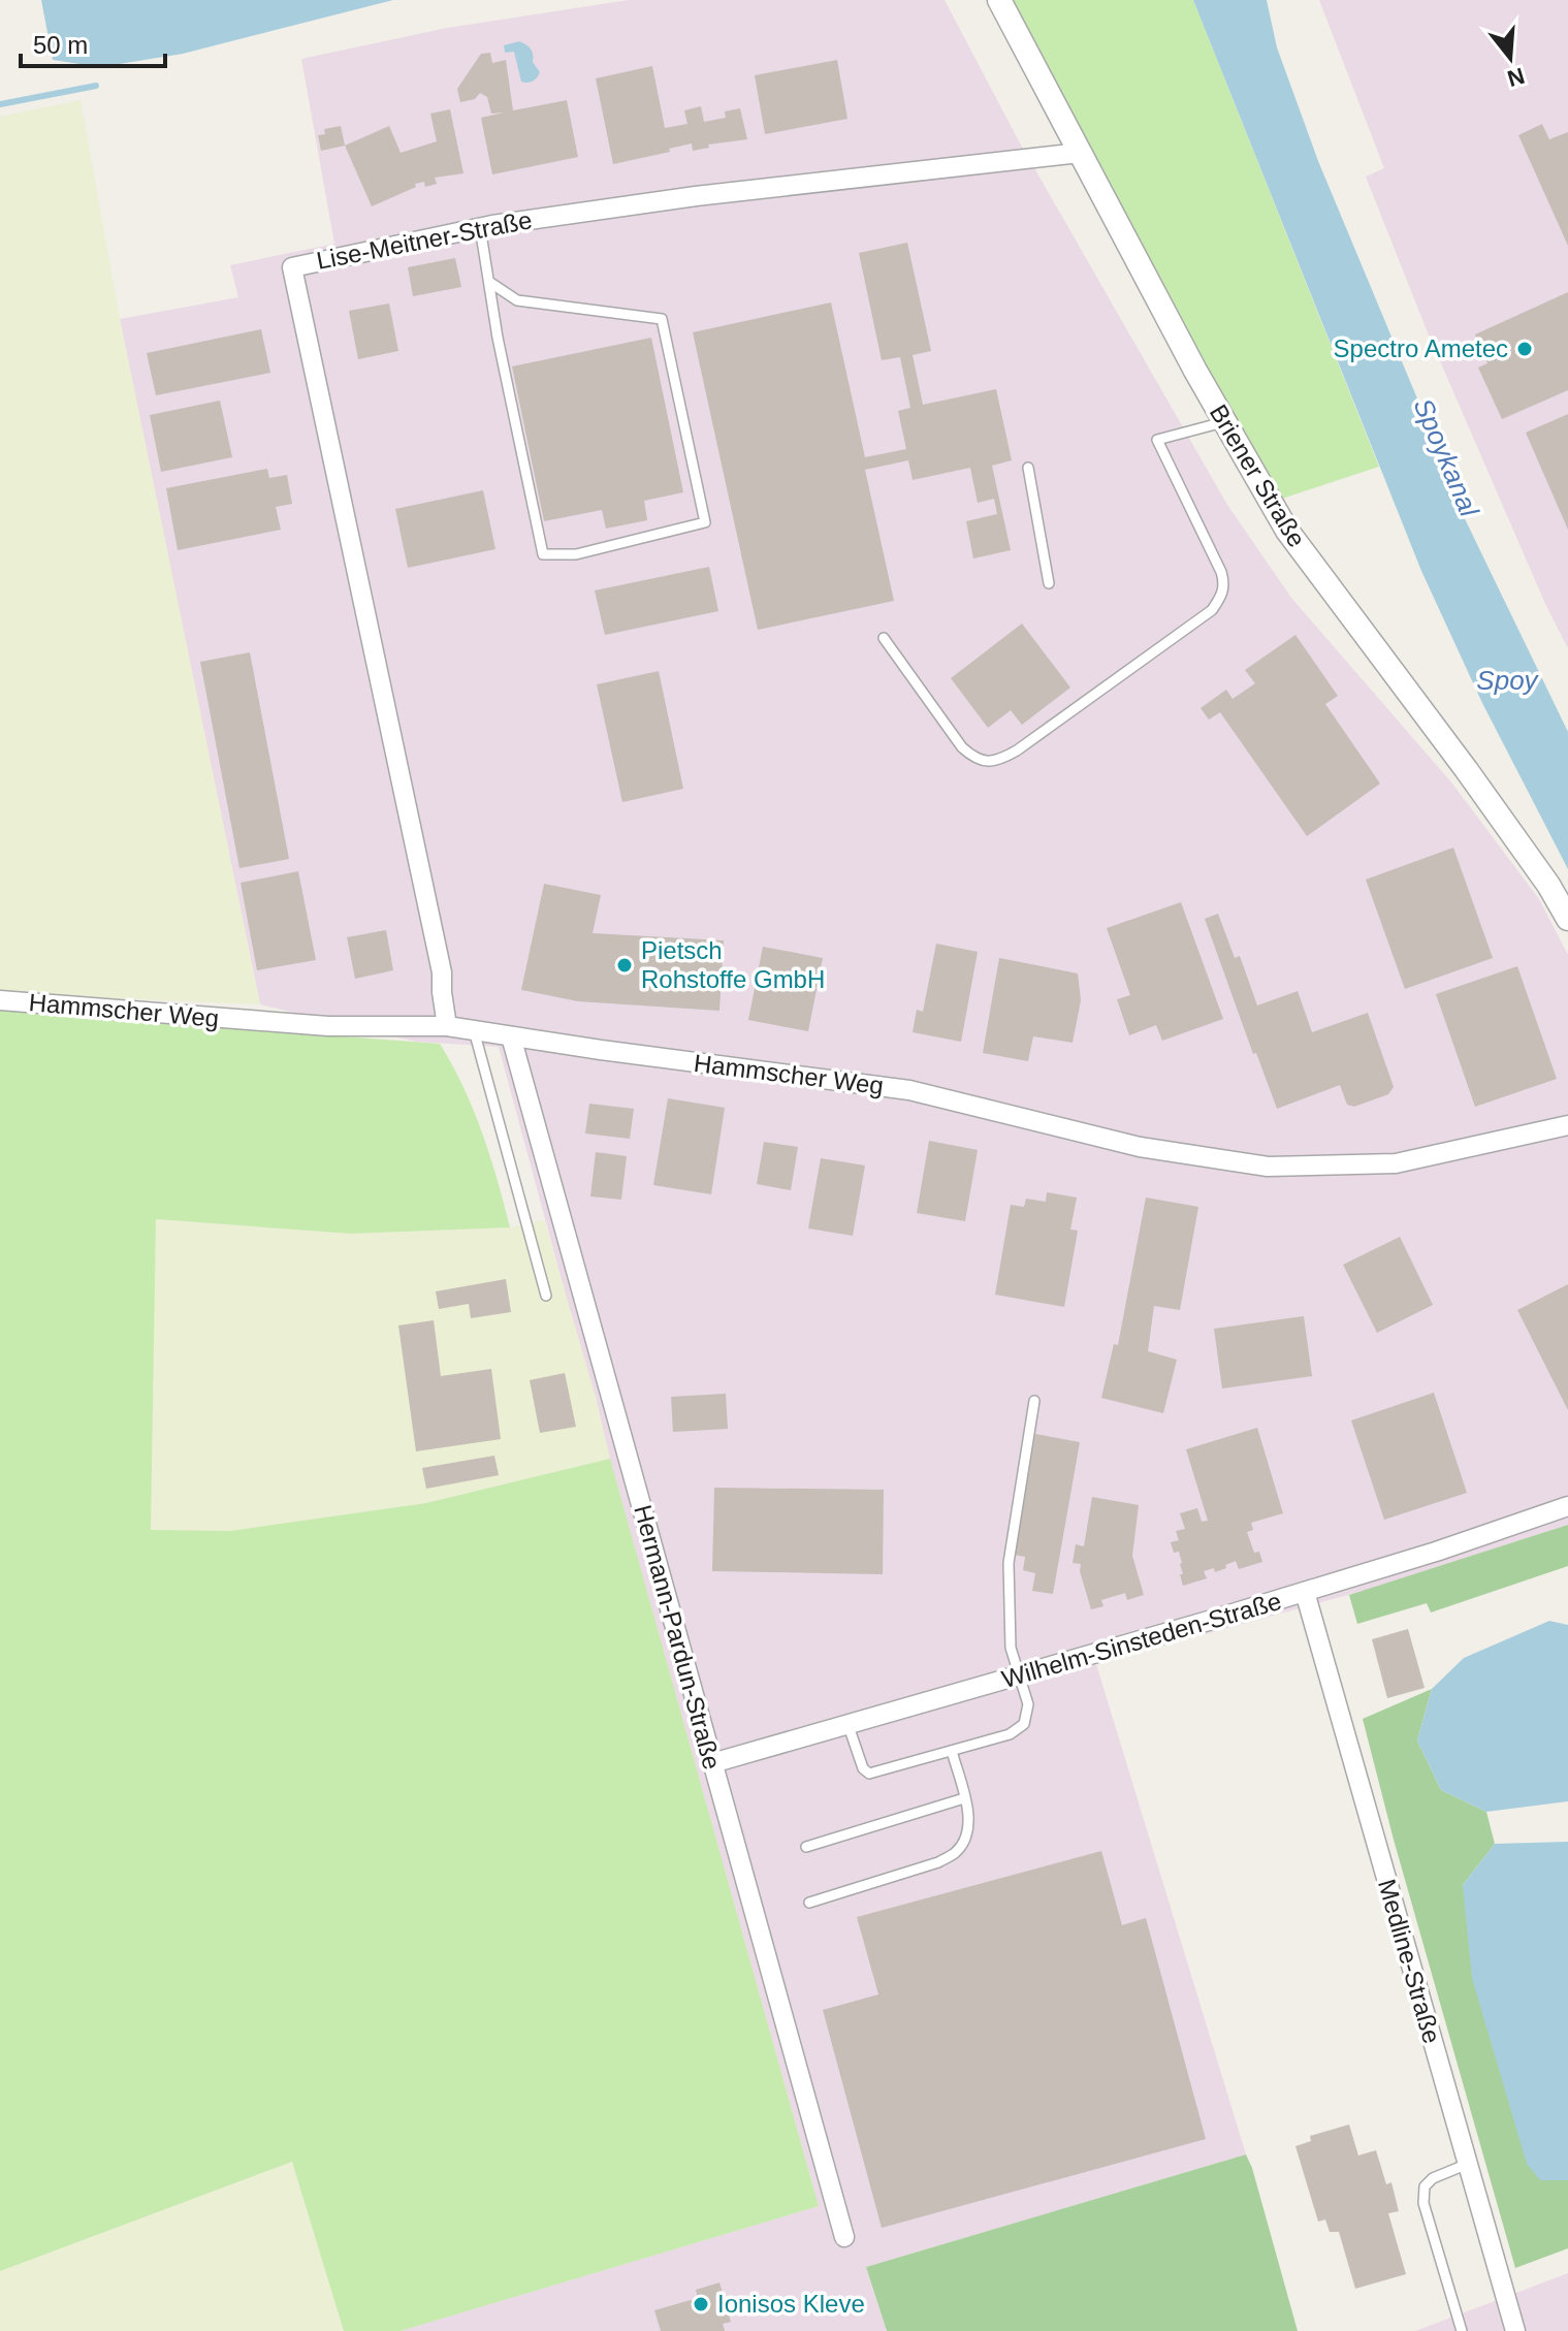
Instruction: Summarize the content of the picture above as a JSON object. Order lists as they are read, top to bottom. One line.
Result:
{"streets":{"street":["Lise-Meitner-Straße","Briener Straße","Hammscher Weg","Hermann-Pardun-Straße","Wilhelm-Sinsteden-Straße","Medline-Straße"]},"crossings":[["Lise-Meitner-Straße","Briener Straße"],["Lise-Meitner-Straße","Hammscher Weg"],["Hammscher Weg","Hermann-Pardun-Straße"],["Hermann-Pardun-Straße","Wilhelm-Sinsteden-Straße"],["Wilhelm-Sinsteden-Straße","Medline-Straße"]],"water":["Spoykanal","Spoy"],"places":["Spectro Ametec","Pietsch Rohstoffe GmbH","Ionisos Kleve"],"scale_bar":"50 m","north":"bottom"}
